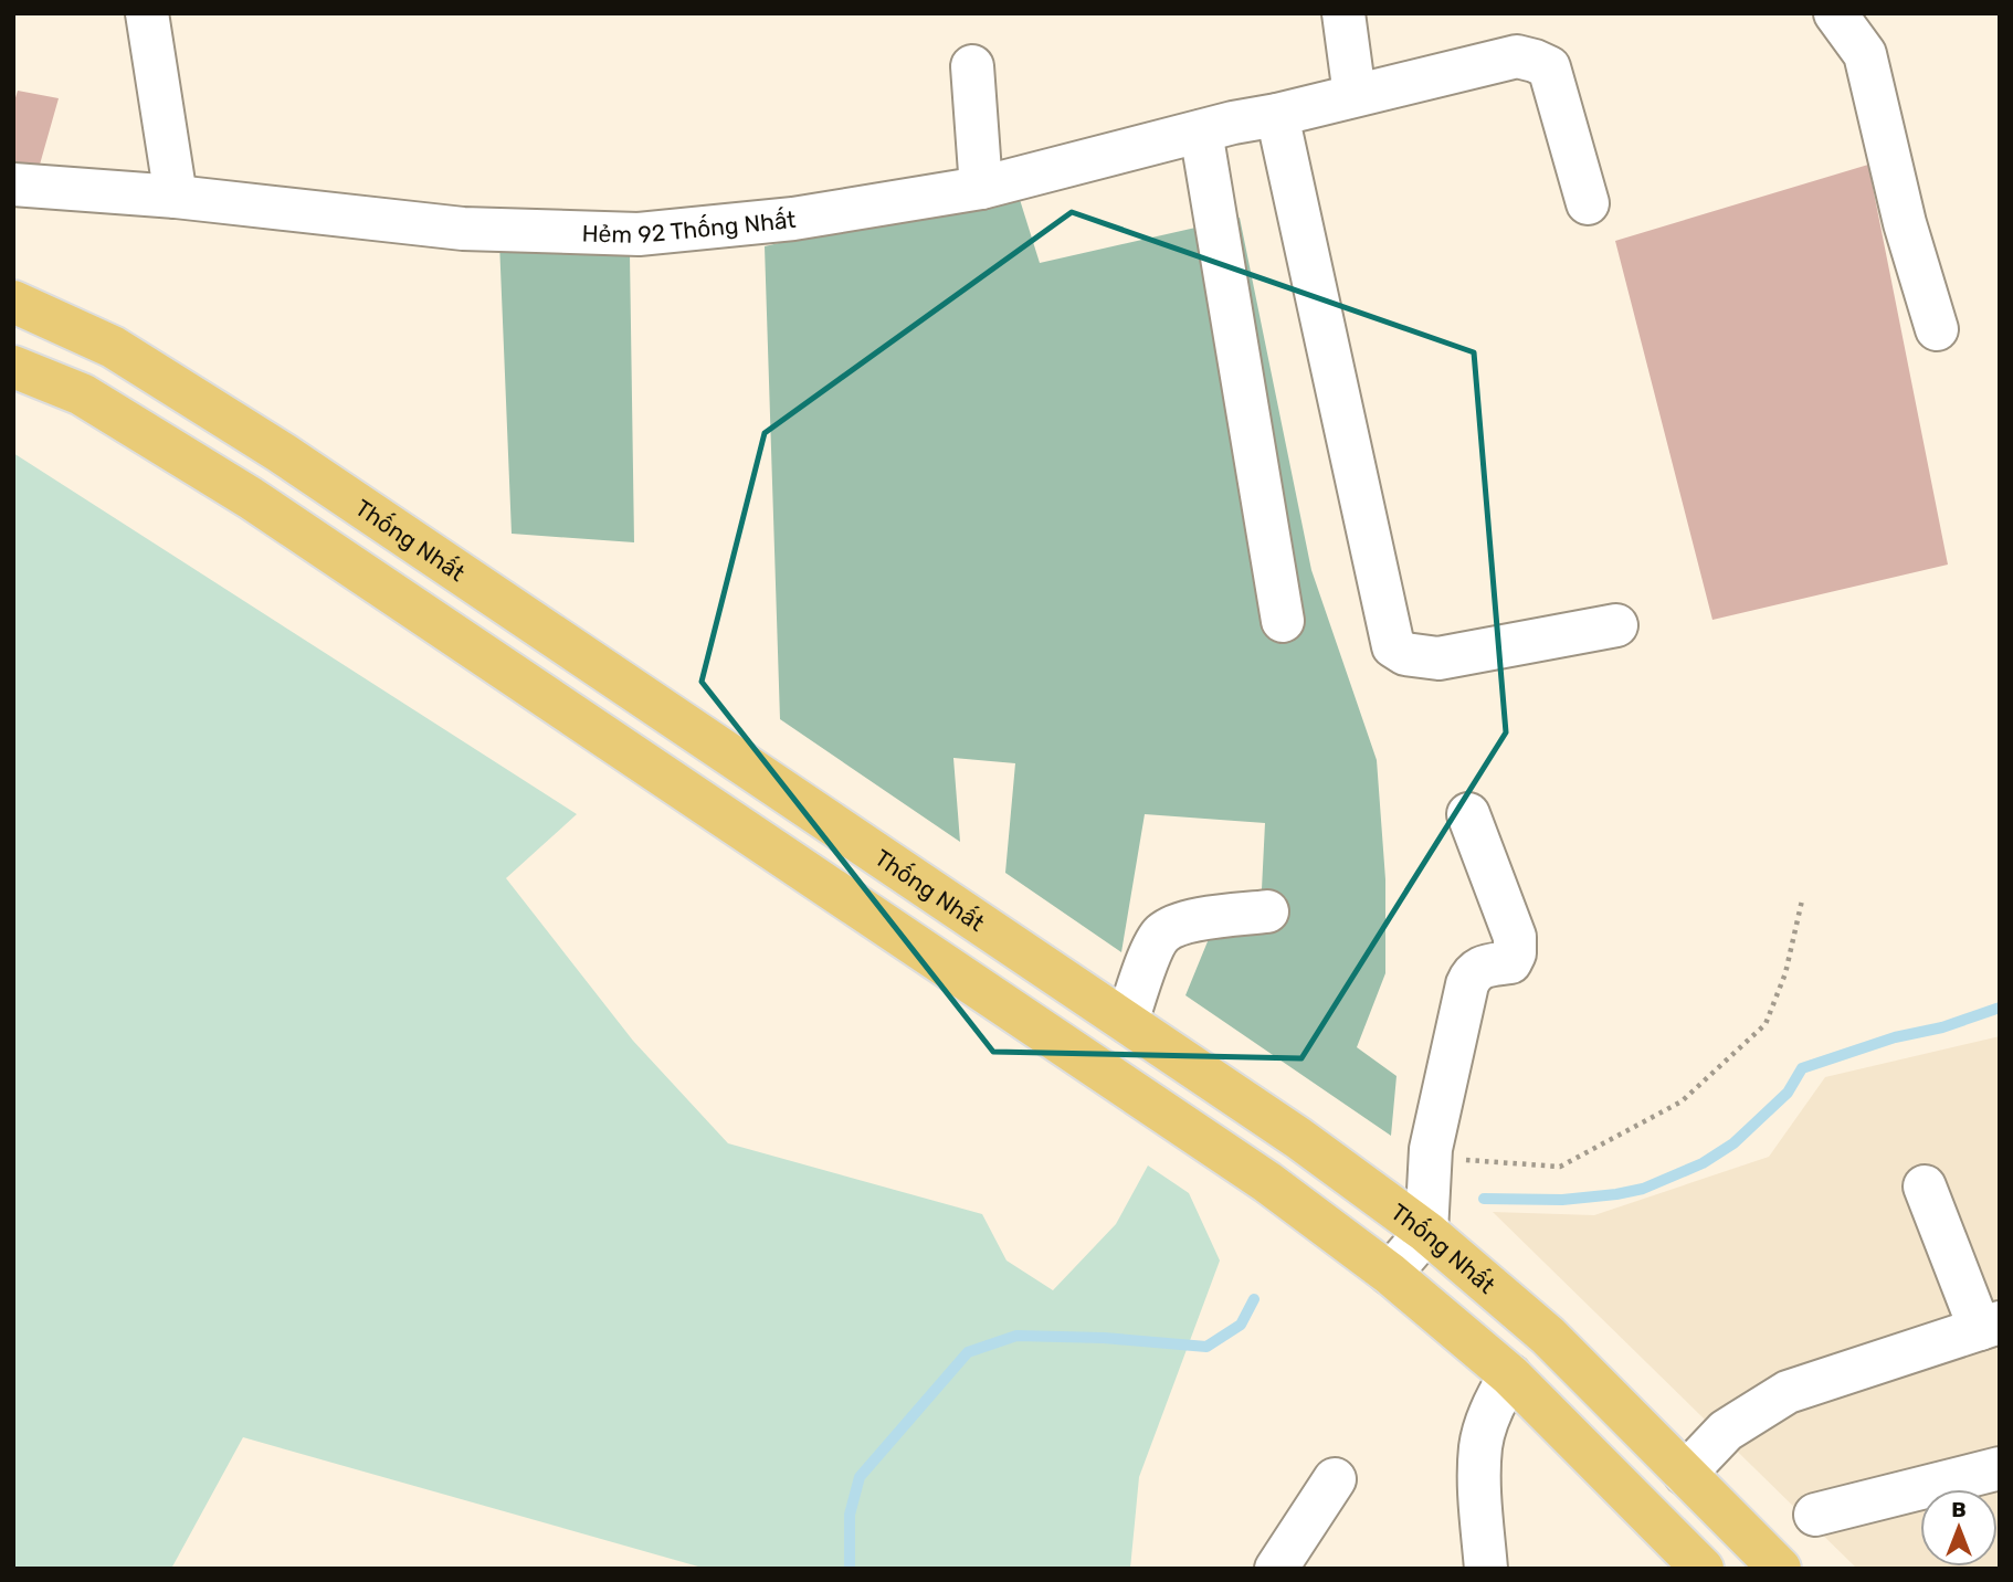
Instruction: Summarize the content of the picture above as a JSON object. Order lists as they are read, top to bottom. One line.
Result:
{"streets":{"main road":["Thống Nhất"],"street":["Hẻm 92 Thống Nhất"]},"north":"top"}
